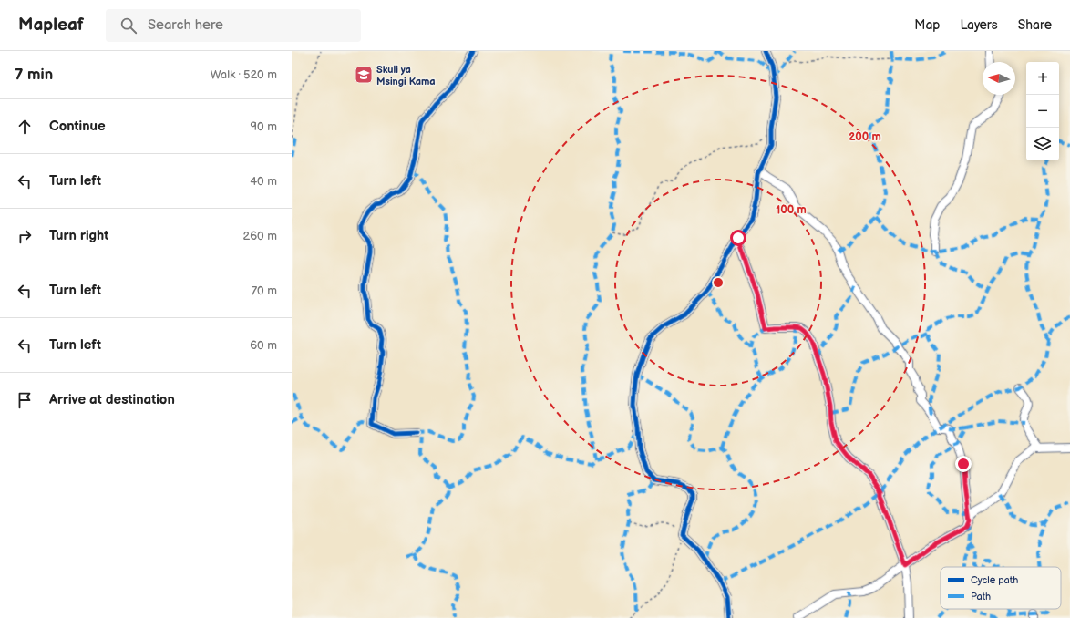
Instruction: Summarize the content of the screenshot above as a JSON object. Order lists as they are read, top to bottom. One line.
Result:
{"places":{"school or university":["Skuli ya Msingi Kama"]},"legend":["Cycle path","Path"],"north":"left","page":{"header":"Mapleaf","search":"Search here","nav":["Map","Layers","Share"],"heading":["7 min","Walk · 520 m"],"map_buttons":["+","−"],"list":[["Continue","90 m"],["Turn left","40 m"],["Turn right","260 m"],["Turn left","70 m"],["Turn left","60 m"],"Arrive at destination"]},"rings":["200 m","100 m"]}
